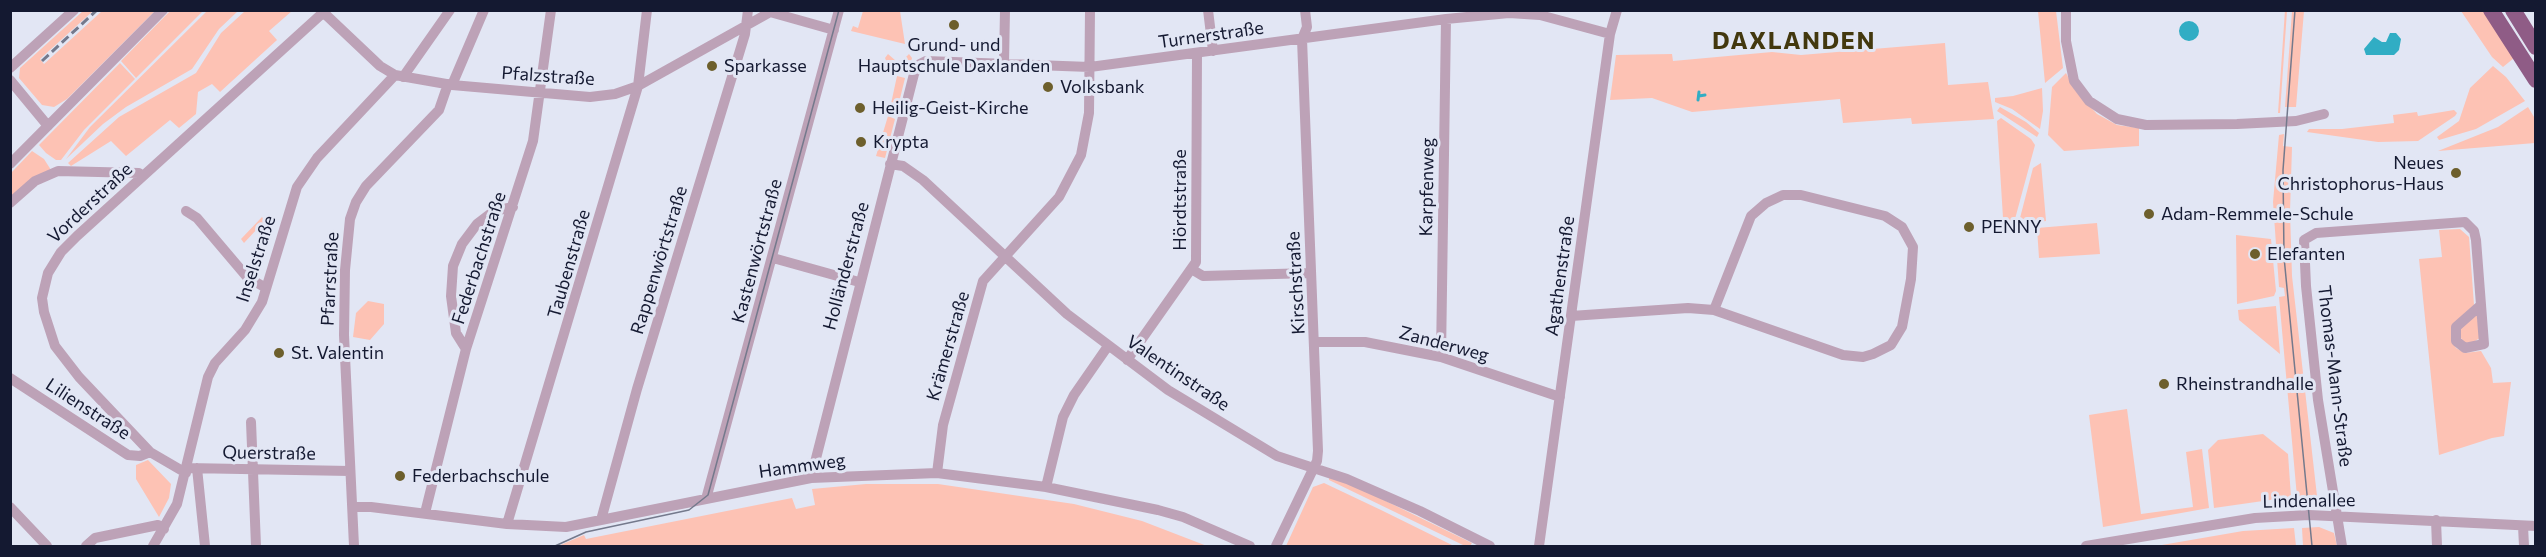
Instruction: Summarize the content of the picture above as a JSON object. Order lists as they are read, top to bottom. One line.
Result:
{"streets":{"street":["Turnerstraße","Pfalzstraße","Karpfenweg","Hördtstraße","Vorderstraße","Kastenwörtstraße","Federbachstraße","Inselstraße","Rappenwörtstraße","Taubenstraße","Holländerstraße","Agathenstraße","Pfarrstraße","Kirschstraße","Zanderweg","Krämerstraße","Valentinstraße","Thomas-Mann-Straße","Lilienstraße","Querstraße","Hammweg","Lindenallee"]},"crossings":[["Turnerstraße","Karpfenweg"],["Turnerstraße","Hördtstraße"],["Turnerstraße","Holländerstraße"],["Turnerstraße","Agathenstraße"],["Turnerstraße","Kirschstraße"],["Turnerstraße","Krämerstraße"],["Pfalzstraße","Vorderstraße"],["Pfalzstraße","Federbachstraße"],["Pfalzstraße","Inselstraße"],["Pfalzstraße","Rappenwörtstraße"],["Pfalzstraße","Taubenstraße"],["Pfalzstraße","Pfarrstraße"],["Karpfenweg","Zanderweg"],["Hördtstraße","Valentinstraße"],["Vorderstraße","Inselstraße"],["Vorderstraße","Lilienstraße"],["Vorderstraße","Querstraße"],["Kastenwörtstraße","Hammweg"],["Federbachstraße","Hammweg"],["Inselstraße","Querstraße"],["Rappenwörtstraße","Hammweg"],["Taubenstraße","Hammweg"],["Holländerstraße","Valentinstraße"],["Holländerstraße","Hammweg"],["Agathenstraße","Zanderweg"],["Pfarrstraße","Querstraße"],["Pfarrstraße","Hammweg"],["Kirschstraße","Zanderweg"],["Kirschstraße","Valentinstraße"],["Krämerstraße","Valentinstraße"],["Krämerstraße","Hammweg"],["Thomas-Mann-Straße","Lindenallee"]],"districts":["DAXLANDEN"],"places":["Grund- und Hauptschule Daxlanden","Sparkasse","Volksbank","Heilig-Geist-Kirche","Krypta","Neues Christophorus-Haus","Adam-Remmele-Schule","PENNY","Elefanten","St. Valentin","Rheinstrandhalle","Federbachschule"]}
